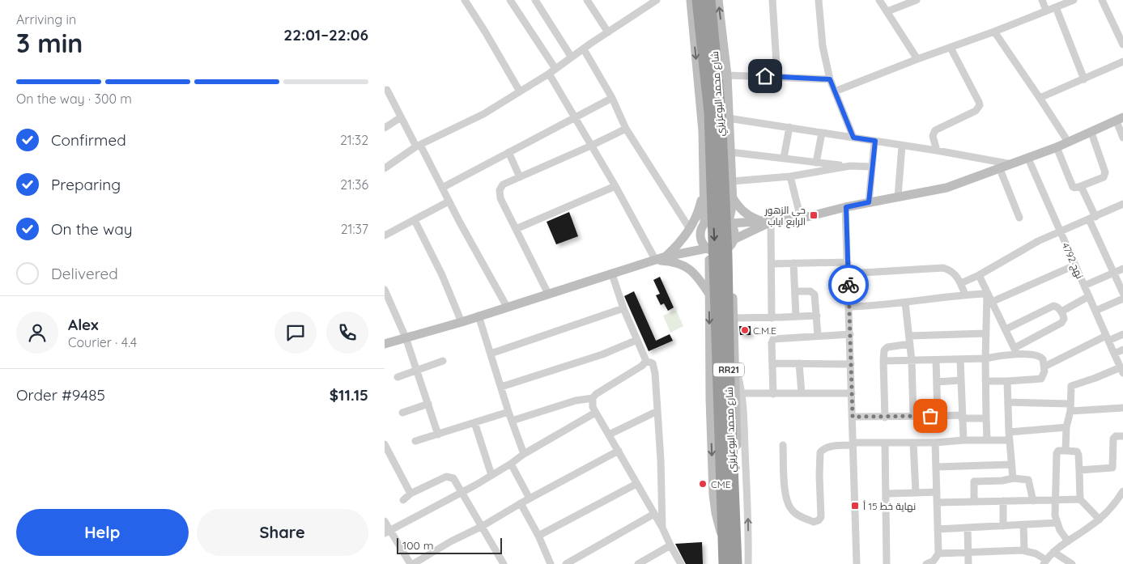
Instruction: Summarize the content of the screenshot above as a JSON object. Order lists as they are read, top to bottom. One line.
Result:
{"streets":{"highway":["شارع محمد البوعزيزي","RR21"],"street":["نهج 4792"]},"crossings":[["شارع محمد البوعزيزي","RR21"]],"places":{"transit":["حي الزهور الرابع اياب","نهاية خط 15 أ"],"other":["C.M.E","CME"]},"scale_bar":"100 m","page":{"heading":["3 min","Arriving in","22:01–22:06"],"panel":["Alex","Courier · 4.4","Order #9485","$11.15"],"bar":"On the way · 300 m","list":[["Confirmed","21:32"],["Preparing","21:36"],["On the way","21:37"],"Delivered"],"buttons":["Help","Share"],"scale":"100 m"}}
